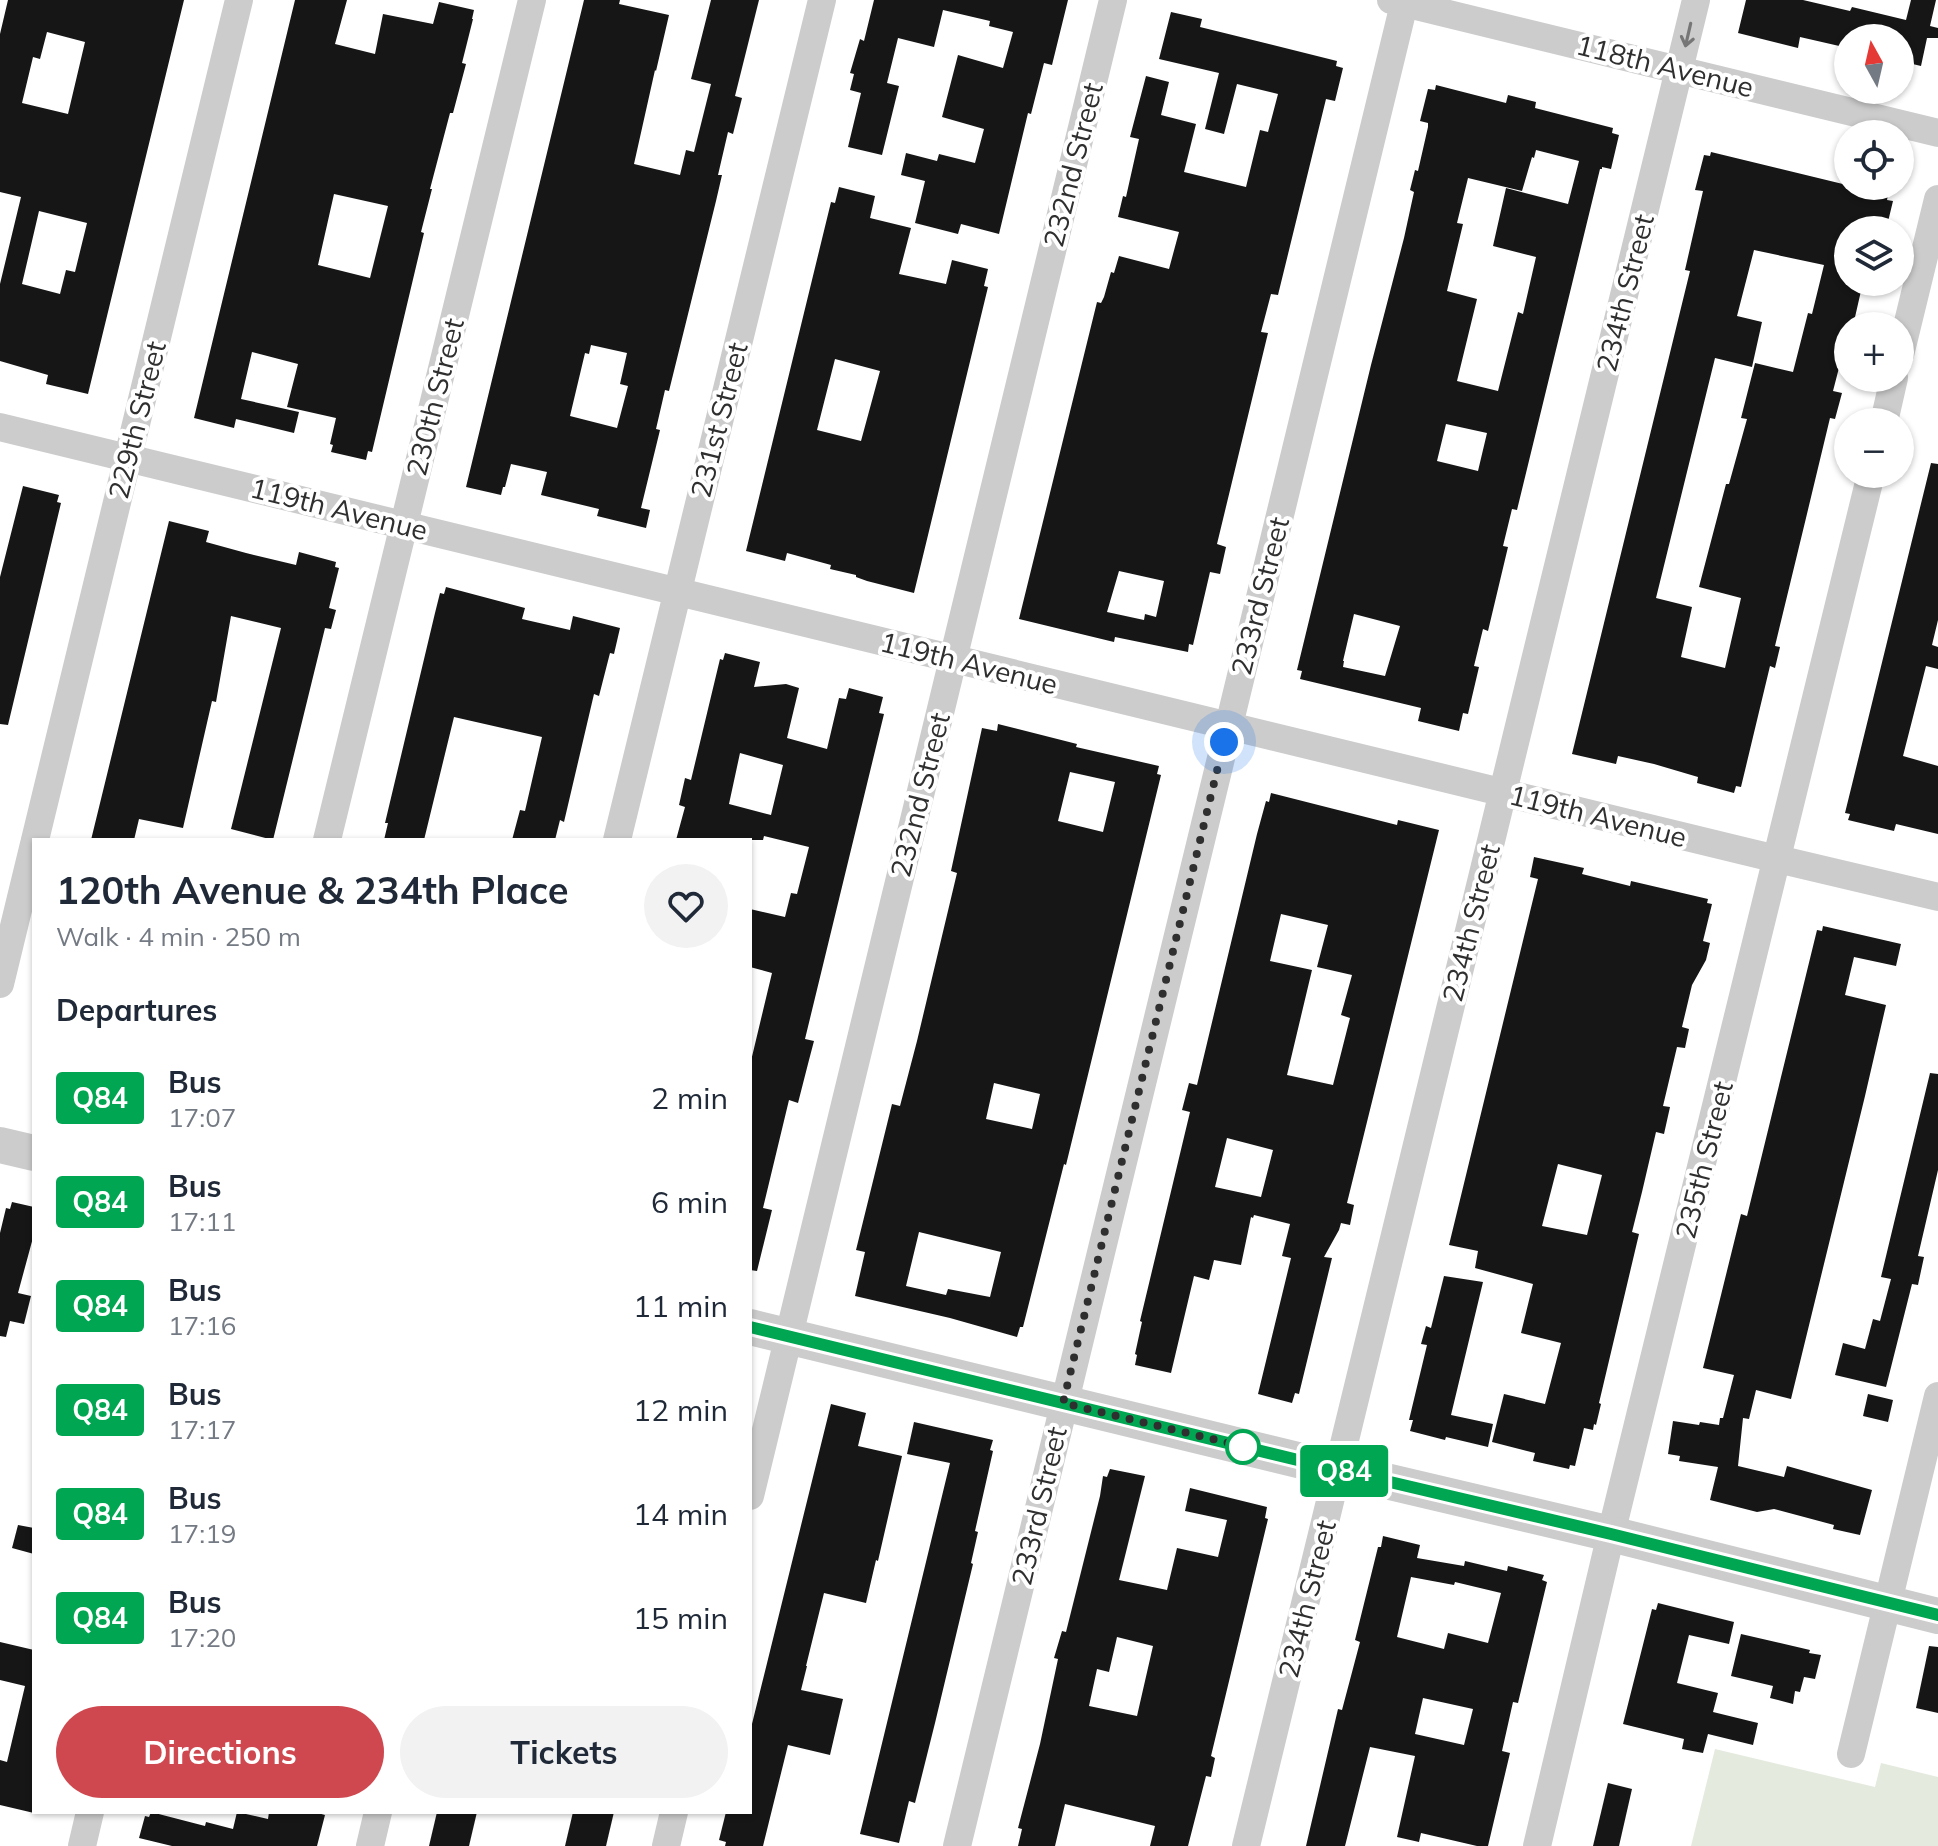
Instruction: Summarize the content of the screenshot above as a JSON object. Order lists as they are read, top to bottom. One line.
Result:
{"streets":{"street":["118th Avenue","232nd Street","234th Street","230th Street","229th Street","231st Street","119th Avenue","233rd Street","235th Street"]},"crossings":[["118th Avenue","234th Street"],["118th Avenue","233rd Street"],["232nd Street","119th Avenue"],["234th Street","119th Avenue"],["230th Street","119th Avenue"],["229th Street","119th Avenue"],["231st Street","119th Avenue"],["119th Avenue","233rd Street"],["119th Avenue","235th Street"]],"lines":["bus line Q84"],"north":"top","page":{"on_map":"Q84","map_buttons":["+","−"],"heading":[["120th Avenue & 234th Place","Walk · 4 min · 250 m"],"Departures"],"list":[{"mark":"Q84","name":"Bus","note":"17:07","value":"2 min"},{"mark":"Q84","name":"Bus","note":"17:11","value":"6 min"},{"mark":"Q84","name":"Bus","note":"17:16","value":"11 min"},{"mark":"Q84","name":"Bus","note":"17:17","value":"12 min"},{"mark":"Q84","name":"Bus","note":"17:19","value":"14 min"},{"mark":"Q84","name":"Bus","note":"17:20","value":"15 min"}],"buttons":["Directions","Tickets"]}}
